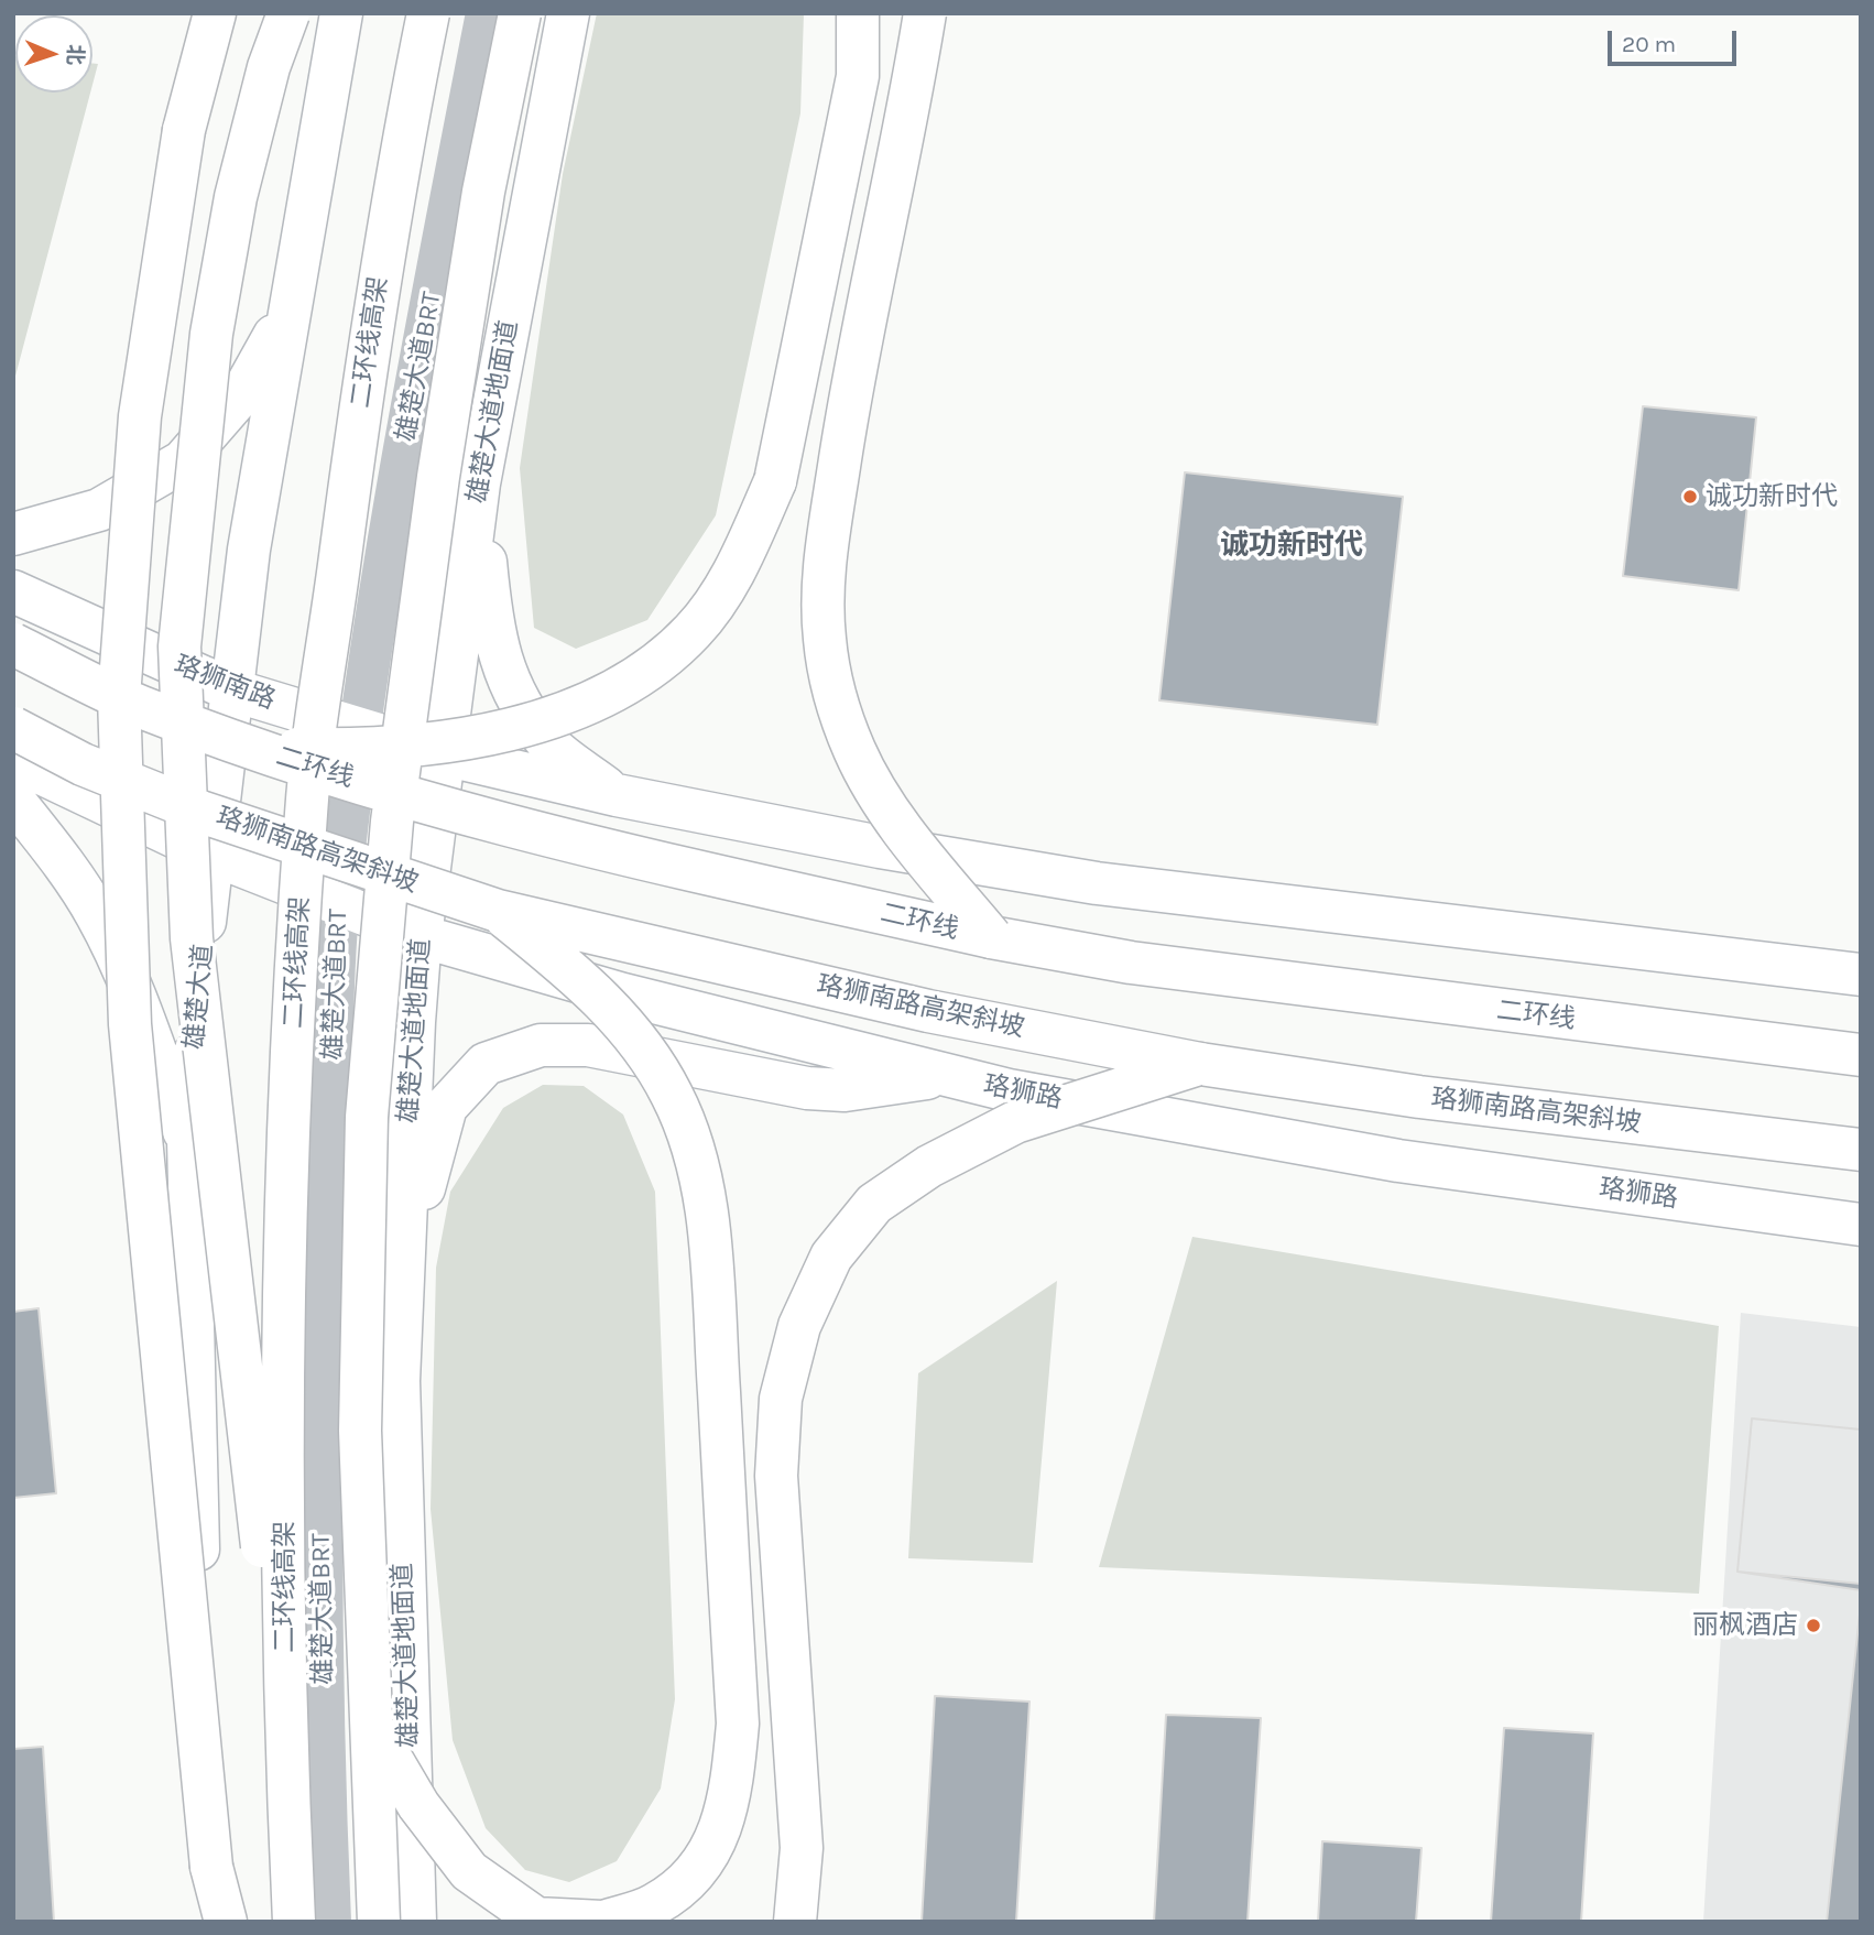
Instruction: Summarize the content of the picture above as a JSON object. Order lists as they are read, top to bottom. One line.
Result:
{"streets":{"main road":["二环线高架","雄楚大道地面道","珞狮南路","二环线","珞狮南路高架斜坡","雄楚大道","珞狮路"],"lane":["雄楚大道BRT"]},"crossings":[["雄楚大道BRT","珞狮南路"],["雄楚大道BRT","珞狮路"],["雄楚大道地面道","珞狮南路"],["雄楚大道地面道","珞狮路"],["雄楚大道","珞狮路"]],"districts":["诚功新时代"],"places":["诚功新时代","丽枫酒店"],"scale_bar":"20 m","north":"right"}
